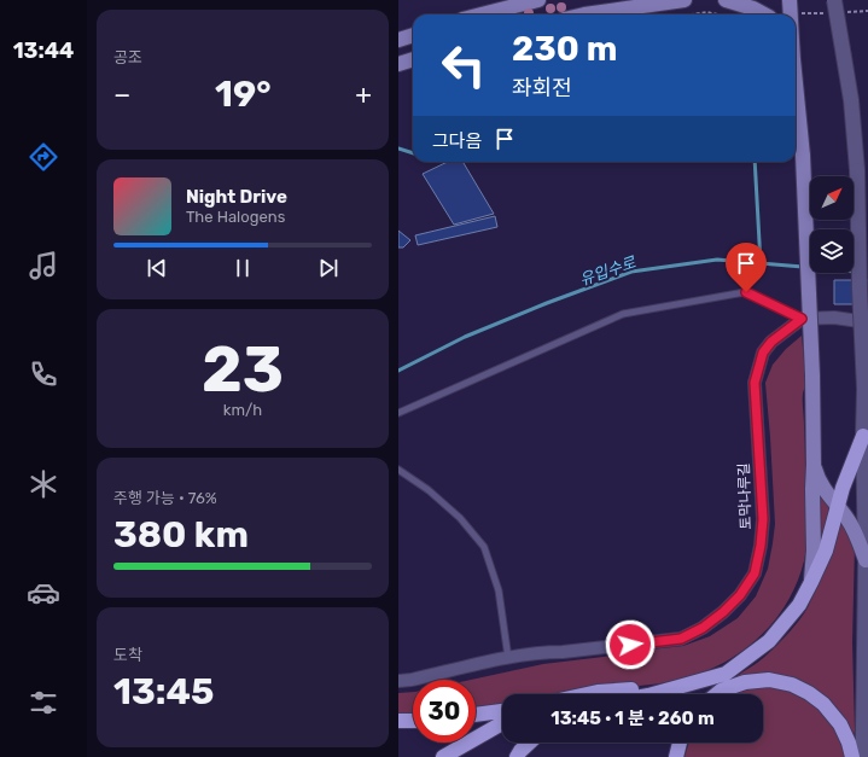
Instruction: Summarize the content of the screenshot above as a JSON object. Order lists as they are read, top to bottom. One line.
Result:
{"streets":{"street":["토막나루길"]},"water":["유입수로"],"north":"top right","page":{"tabs":"13:44","tile":["공조",["23","km/h"],["주행 가능 · 76%","380 km"],["도착","13:45"]],"turn":["230 m","좌회전"],"heat":["−","19°","+"],"then":"그다음","song":["Night Drive","The Halogens"],"limit":"30","trip":"13:45 · 1 분 · 260 m"}}
